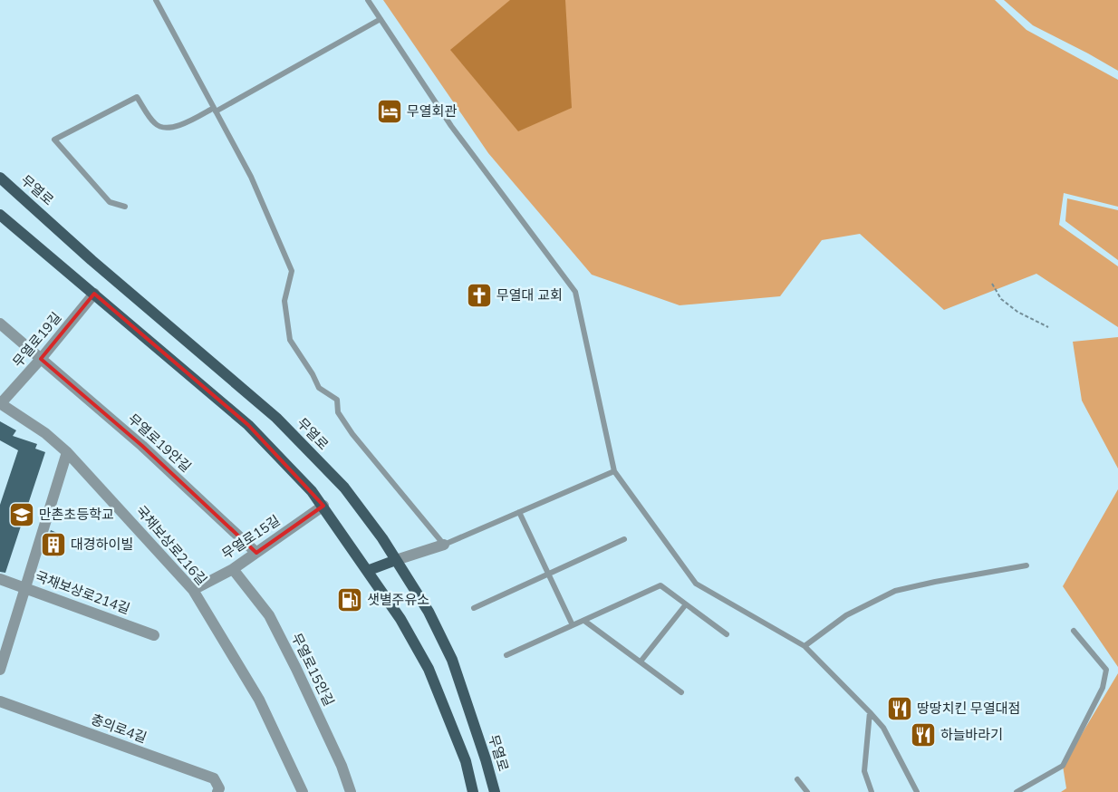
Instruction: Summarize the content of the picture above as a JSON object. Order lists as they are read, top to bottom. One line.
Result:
{"streets":{"main road":["무열로"],"street":["무열로19길","무열로19안길","무열로15길","국채보상로216길","국채보상로214길","무열로15안길","충의로4길"]},"crossings":[["무열로19길","무열로19안길"],["무열로19길","국채보상로216길"],["무열로19안길","무열로15길"],["무열로15길","국채보상로216길"],["무열로15길","무열로15안길"]],"places":{"hotel":["무열회관"],"church":["무열대 교회"],"school or university":["만촌초등학교"],"building":["대경하이빌"],"fuel station":["샛별주유소"],"restaurant":["땅땅치킨 무열대점","하늘바라기"]}}
